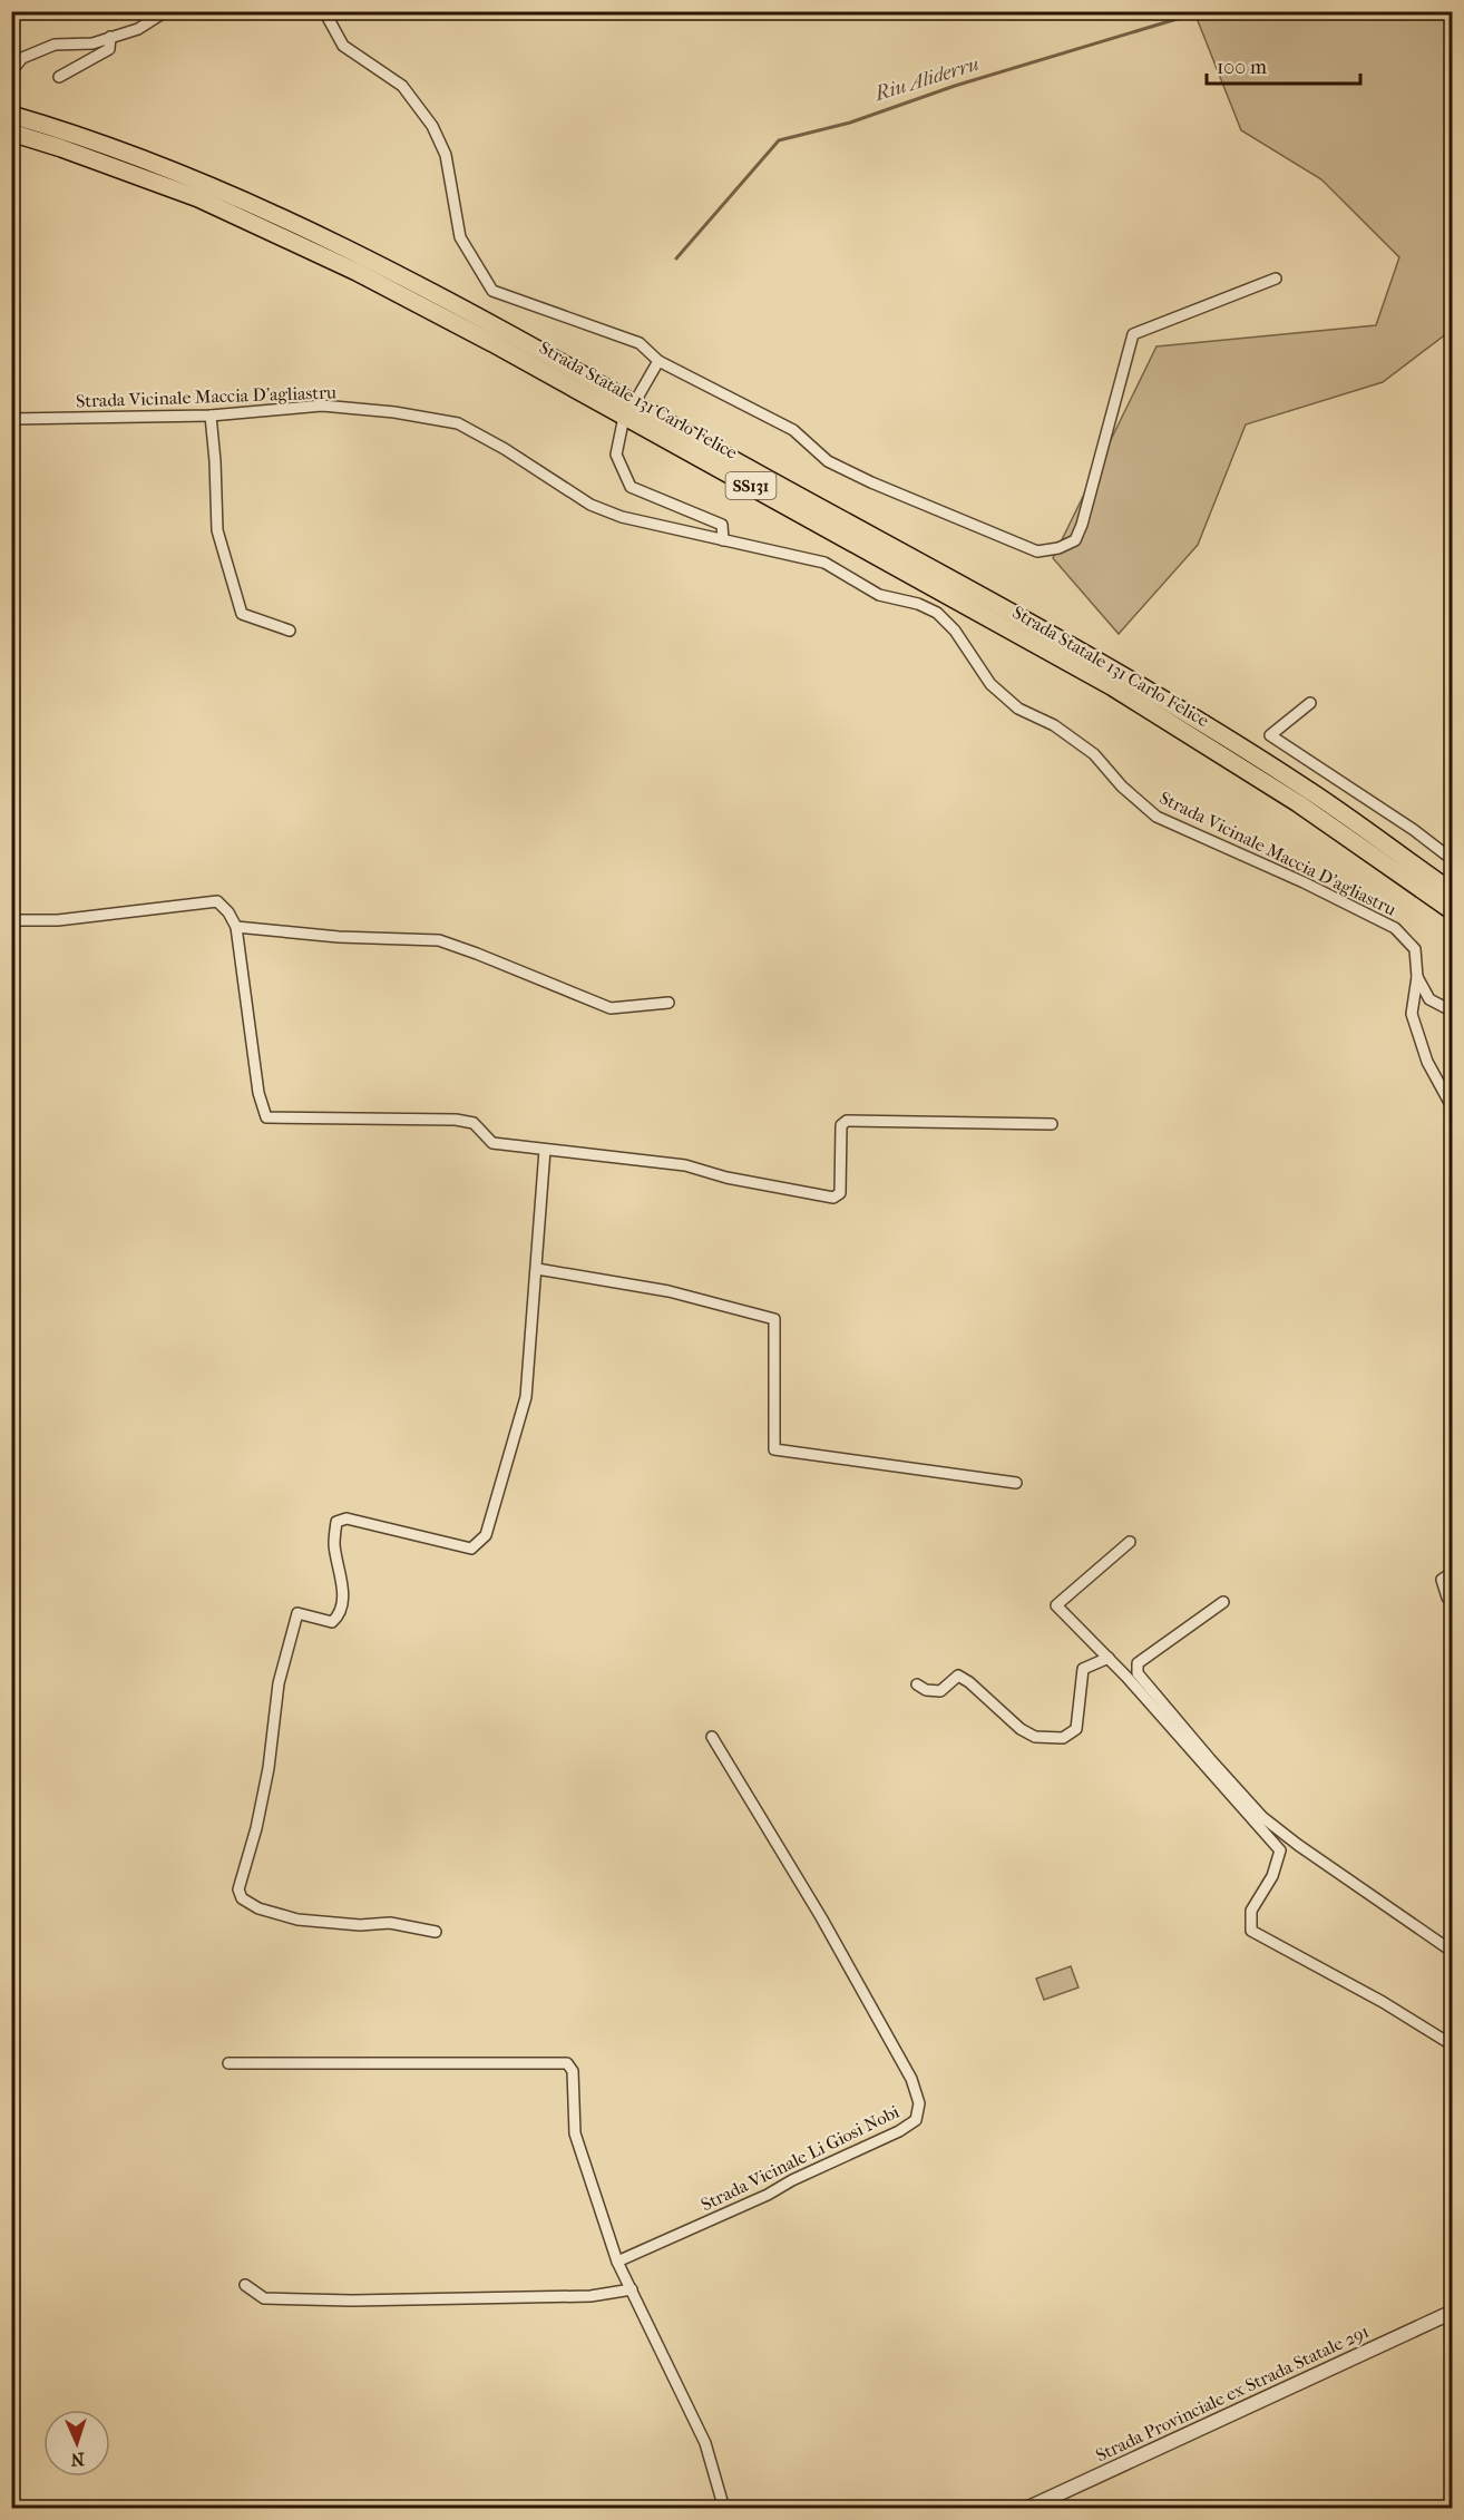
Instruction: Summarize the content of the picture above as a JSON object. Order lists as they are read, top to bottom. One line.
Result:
{"streets":{"highway":["Strada Statale 131 Carlo Felice","SS131"],"street":["Strada Vicinale Maccia D'agliastru","Strada Vicinale Li Giosi Nobi","Strada Provinciale ex Strada Statale 291"]},"water":["Riu Aliderru"],"scale_bar":"100 m","north":"bottom"}
